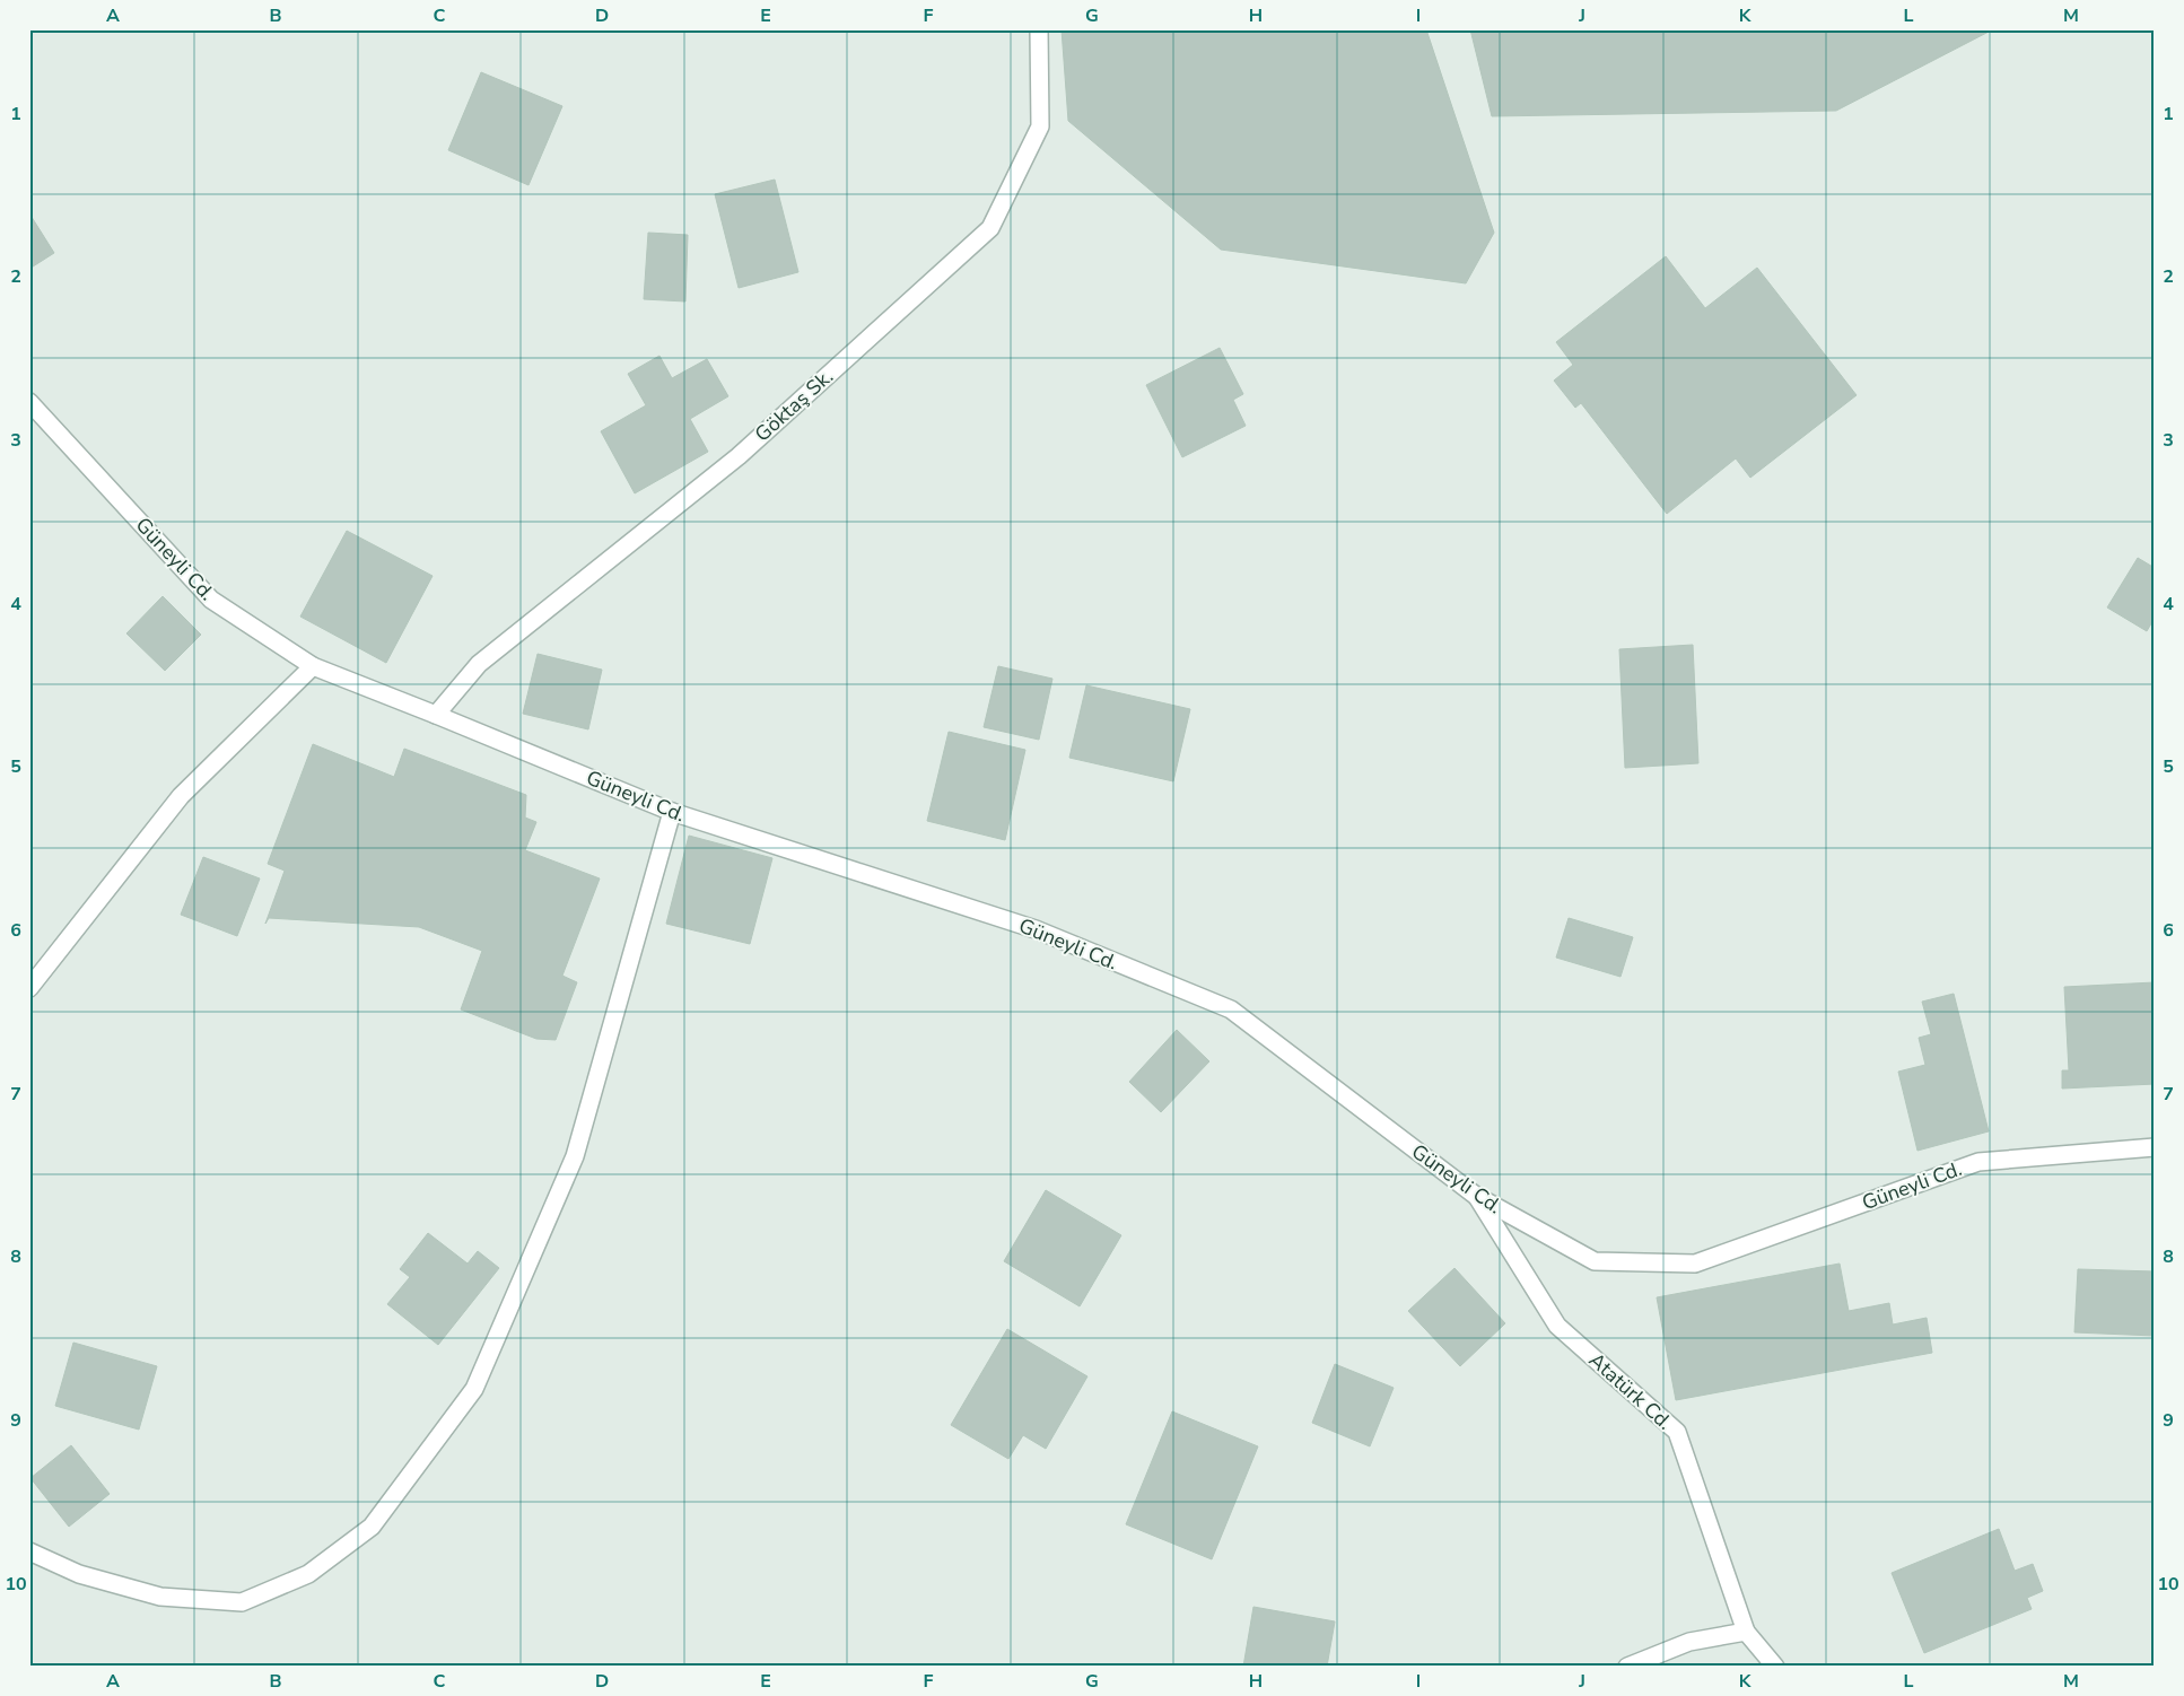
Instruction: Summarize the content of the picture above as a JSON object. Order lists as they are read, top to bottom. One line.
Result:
{"streets":{"street":["Göktaş Sk.","Güneyli Cd.","Atatürk Cd."]},"crossings":[["Göktaş Sk.","Güneyli Cd."],["Güneyli Cd.","Atatürk Cd."]],"grid":{"columns":["A","B","C","D","E","F","G","H","I","J","K","L","M"],"rows":["1","2","3","4","5","6","7","8","9","10"]}}
